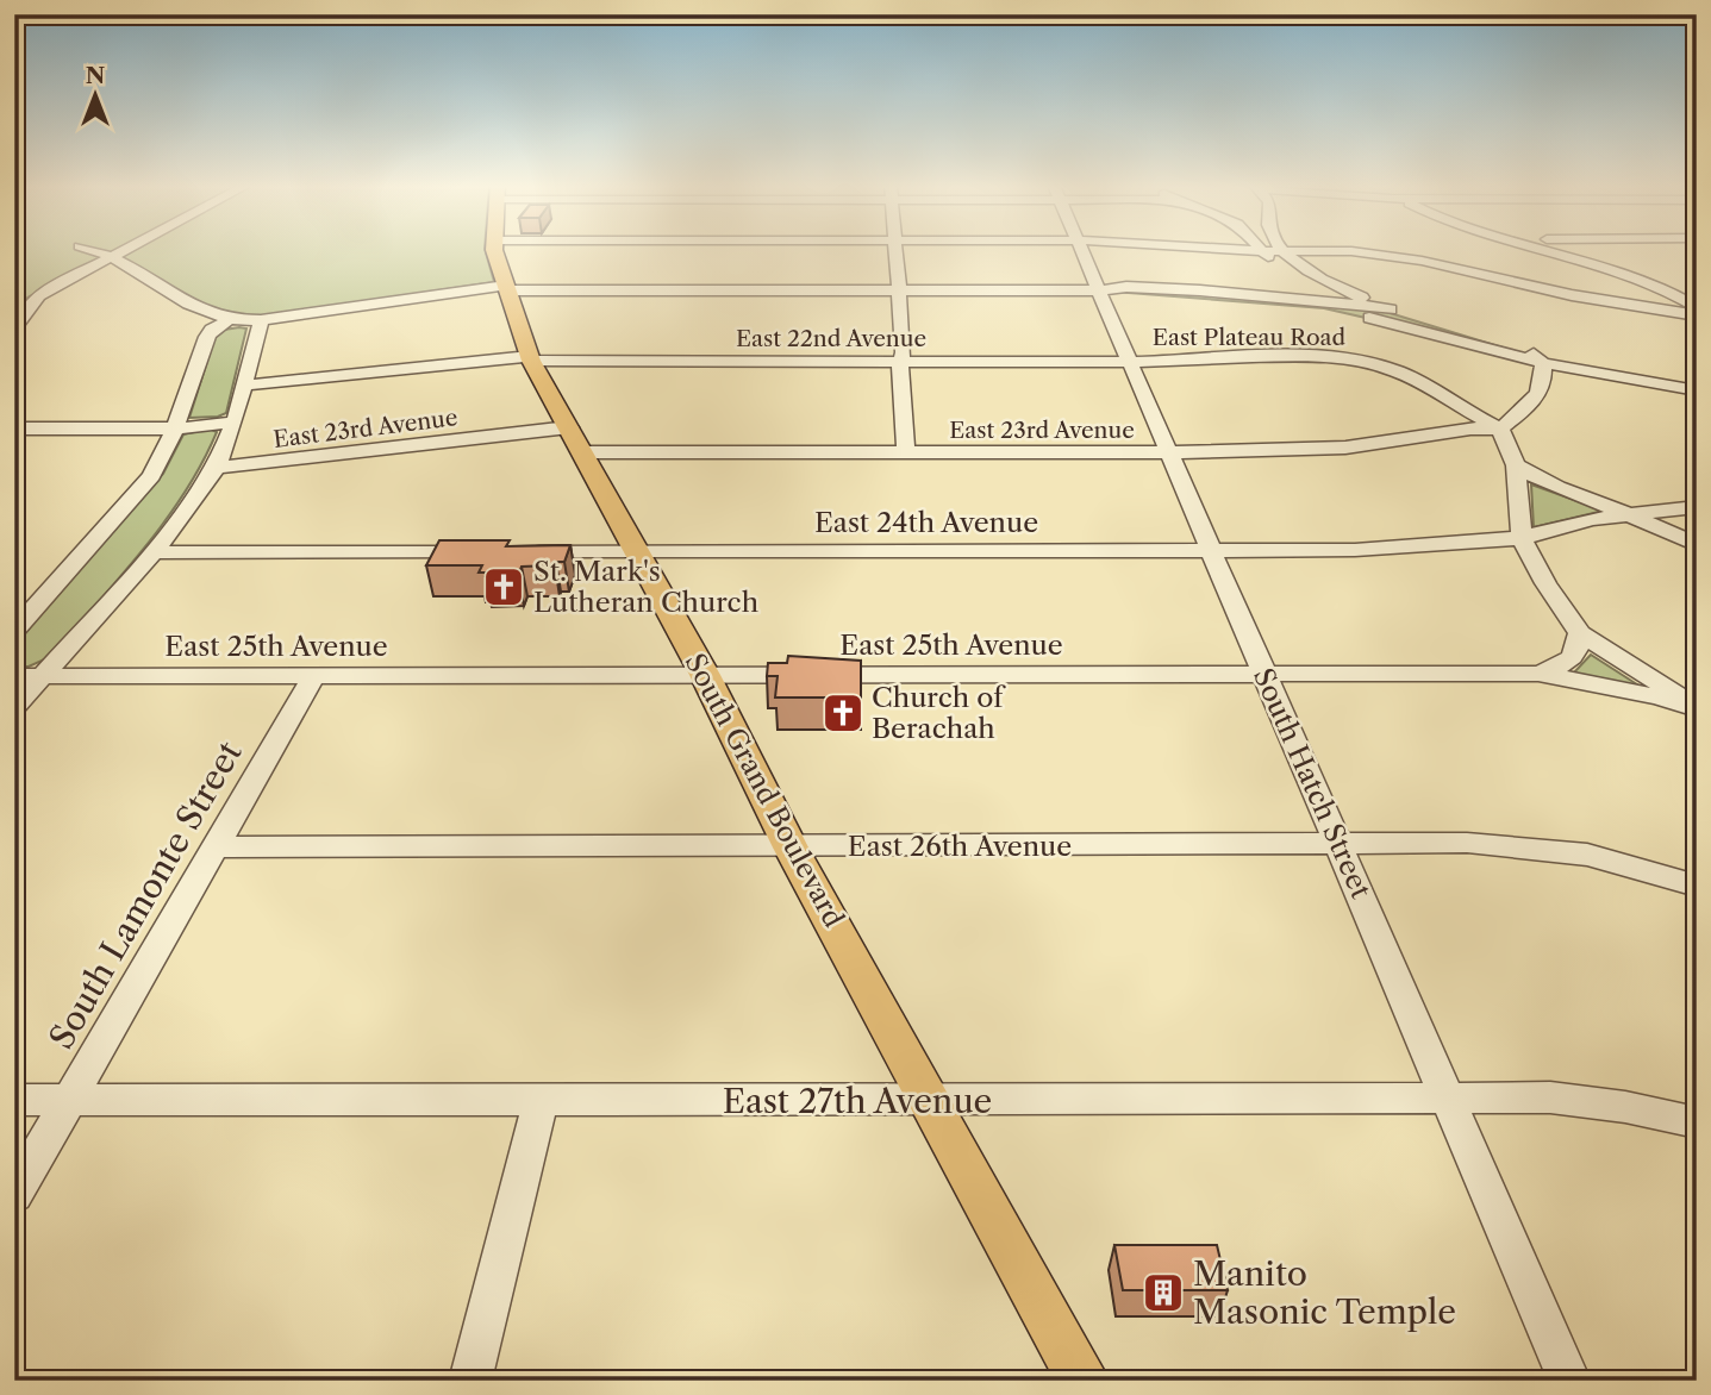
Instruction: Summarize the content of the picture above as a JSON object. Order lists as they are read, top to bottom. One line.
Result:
{"streets":{"main road":["South Grand Boulevard"],"street":["East Plateau Road","East 22nd Avenue","East 23rd Avenue","East 24th Avenue","East 25th Avenue","South Hatch Street","East 26th Avenue","South Lamonte Street","East 27th Avenue"]},"crossings":[["East Plateau Road","East 22nd Avenue"],["East Plateau Road","East 23rd Avenue"],["East Plateau Road","South Hatch Street"],["East 22nd Avenue","South Hatch Street"],["East 22nd Avenue","South Grand Boulevard"],["East 23rd Avenue","South Hatch Street"],["East 23rd Avenue","South Grand Boulevard"],["East 24th Avenue","South Hatch Street"],["East 24th Avenue","South Grand Boulevard"],["East 25th Avenue","South Hatch Street"],["East 25th Avenue","South Grand Boulevard"],["East 25th Avenue","South Lamonte Street"],["South Hatch Street","East 26th Avenue"],["South Hatch Street","East 27th Avenue"],["South Grand Boulevard","East 26th Avenue"],["South Grand Boulevard","East 27th Avenue"],["East 26th Avenue","South Lamonte Street"],["South Lamonte Street","East 27th Avenue"]],"places":{"church":["St. Mark's Lutheran Church","Church of Berachah"],"building":["Manito Masonic Temple"]},"north":"top"}
